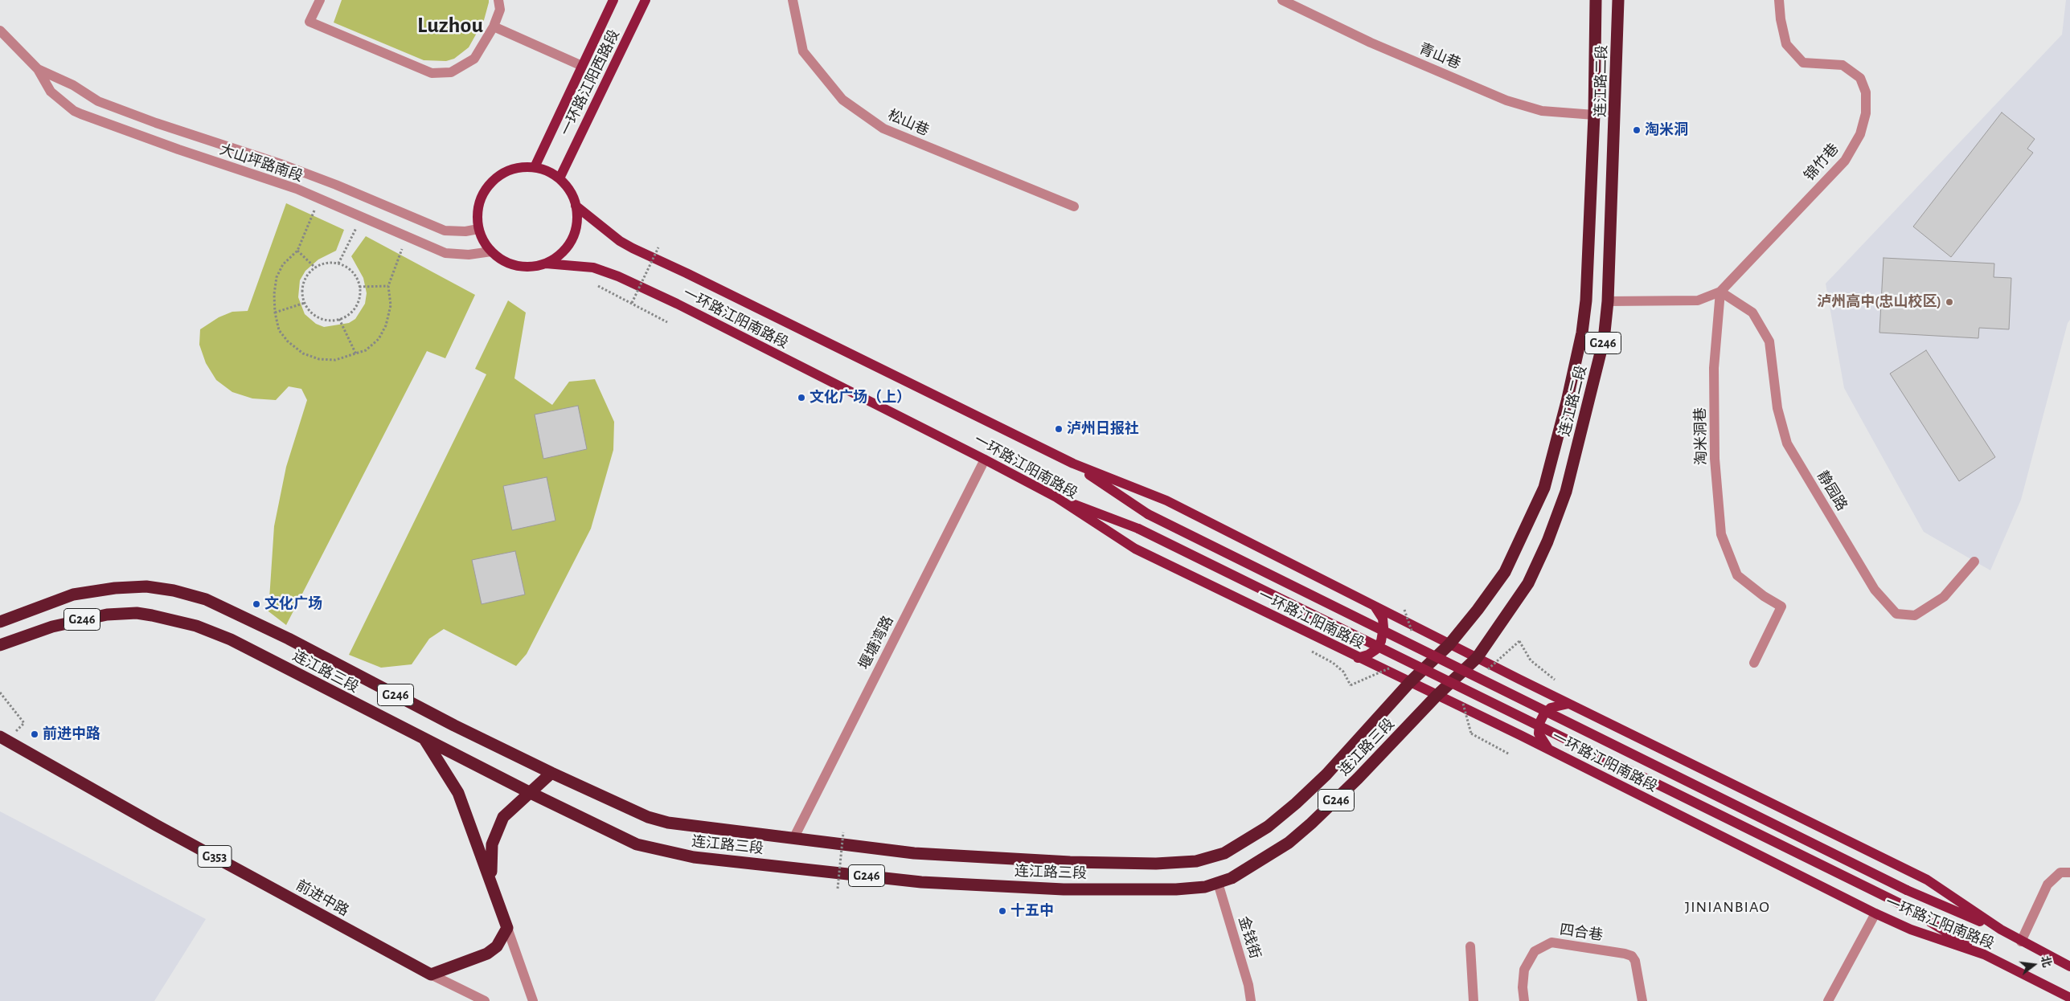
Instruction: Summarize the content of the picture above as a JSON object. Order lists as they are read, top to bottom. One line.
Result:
{"streets":{"highway":["连江路二段","G246","连江路三段","G353","前进中路"],"main road":["一环路江阳西路段","一环路江阳南路段"],"street":["青山巷","松山巷","锦竹巷","大山坪路南段","淘米洞巷","静园路","堰塘湾路","四合巷","金钱街"]},"crossings":[["青山巷","连江路二段"],["连江路二段","一环路江阳南路段"],["连江路二段","连江路三段"],["一环路江阳西路段","大山坪路南段"],["一环路江阳西路段","一环路江阳南路段"],["锦竹巷","淘米洞巷"],["锦竹巷","静园路"],["大山坪路南段","一环路江阳南路段"],["一环路江阳南路段","堰塘湾路"],["一环路江阳南路段","连江路三段"],["淘米洞巷","静园路"],["堰塘湾路","连江路三段"],["连江路三段","金钱街"]],"districts":["Luzhou","JINIANBIAO"],"places":["淘米洞","泸州高中(忠山校区)","文化广场（上）","泸州日报社","文化广场","前进中路","十五中"],"north":"right"}
